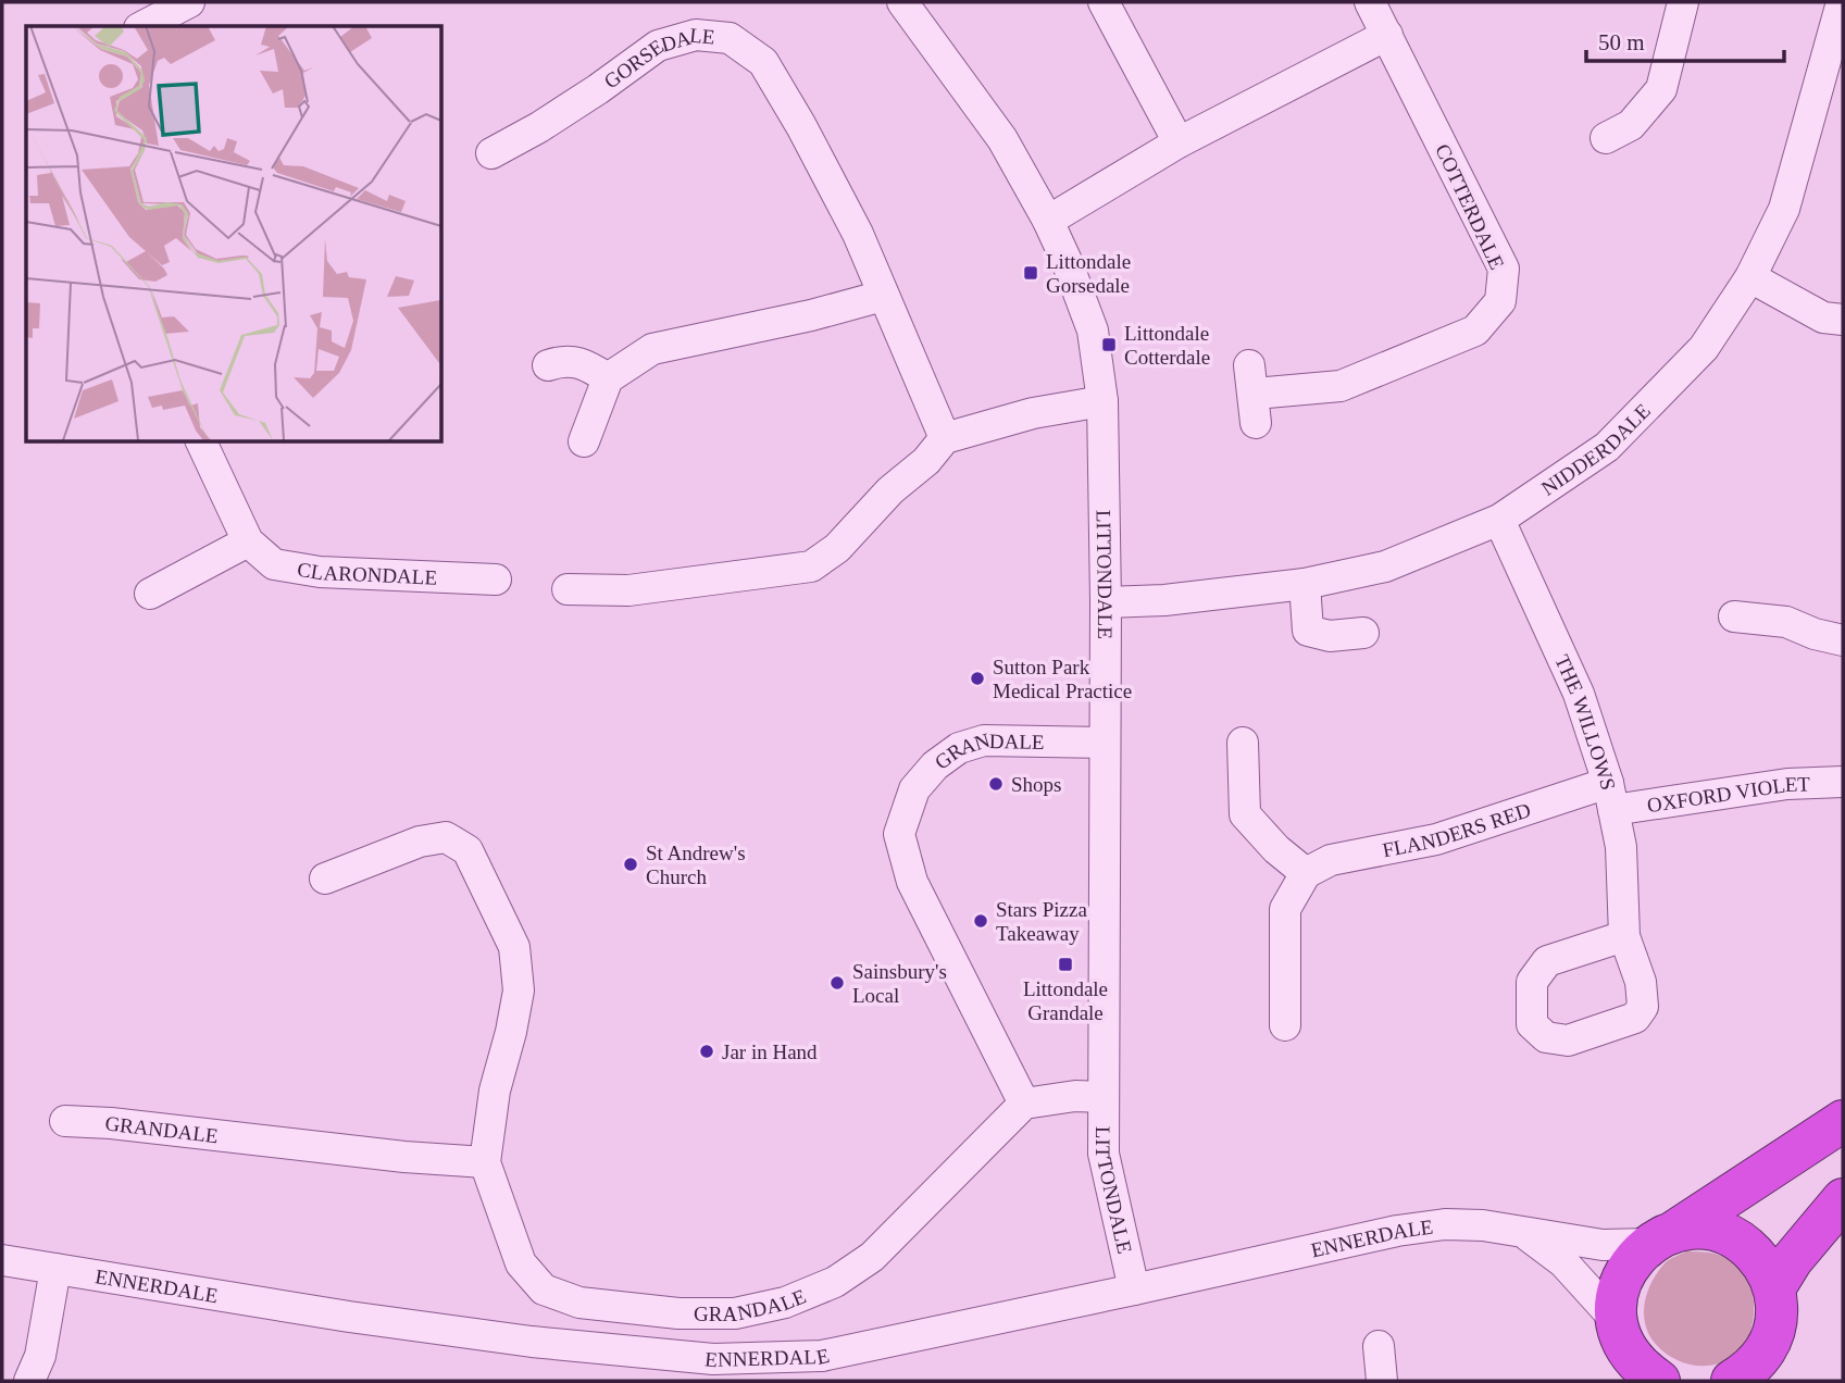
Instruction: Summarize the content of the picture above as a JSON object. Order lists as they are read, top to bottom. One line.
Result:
{"streets":{"street":["GORSEDALE","COTTERDALE","NIDDERDALE","CLARONDALE","LITTONDALE","THE WILLOWS","GRANDALE","OXFORD VIOLET","FLANDERS RED","ENNERDALE"]},"crossings":[["NIDDERDALE","LITTONDALE"],["NIDDERDALE","THE WILLOWS"],["LITTONDALE","GRANDALE"],["LITTONDALE","ENNERDALE"],["THE WILLOWS","OXFORD VIOLET"],["THE WILLOWS","FLANDERS RED"],["OXFORD VIOLET","FLANDERS RED"]],"places":{"transit":["Littondale Gorsedale","Littondale Cotterdale","Littondale Grandale"],"other":["Sutton Park Medical Practice","Shops","St Andrew's Church","Stars Pizza Takeaway","Sainsbury's Local","Jar in Hand"]},"scale_bar":"50 m"}
